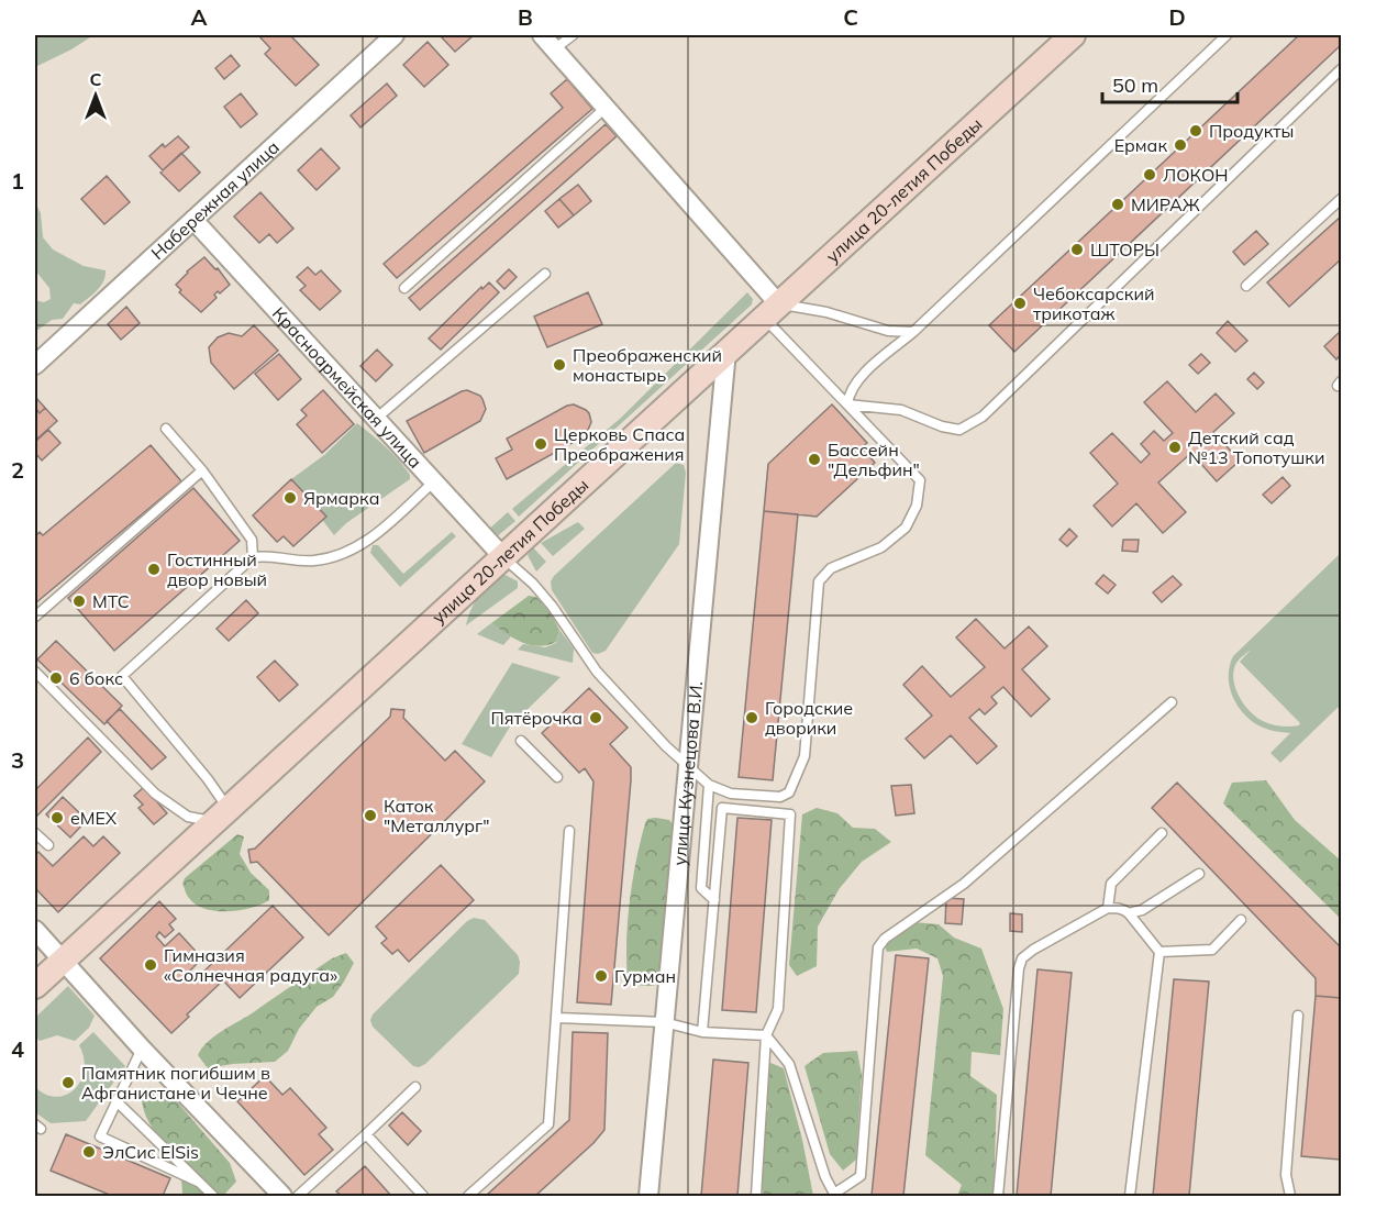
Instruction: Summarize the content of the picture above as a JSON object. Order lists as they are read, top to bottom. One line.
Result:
{"streets":{"street":["улица 20-летия Победы","Набережная улица","Красноармейская улица","улица Кузнецова В.И."]},"crossings":[["улица 20-летия Победы","Красноармейская улица"],["улица 20-летия Победы","улица Кузнецова В.И."],["Набережная улица","Красноармейская улица"]],"places":["Продукты","Ермак","ЛОКОН","МИРАЖ","ШТОРЫ","Чебоксарский трикотаж","Преображенский монастырь","Церковь Спаса Преображения","Детский сад №13 Топотушки","Бассейн \"Дельфин\"","Ярмарка","Гостинный двор новый","МТС","6 бокс","Пятёрочка","Городские дворики","Каток \"Металлург\"","eMEX","Гимназия «Солнечная радуга»","Гурман","Памятник погибшим в Афганистане и Чечне","ЭлСис ElSis"],"scale_bar":"50 m","north":"top","grid":{"columns":["A","B","C","D"],"rows":["1","2","3","4"]}}
